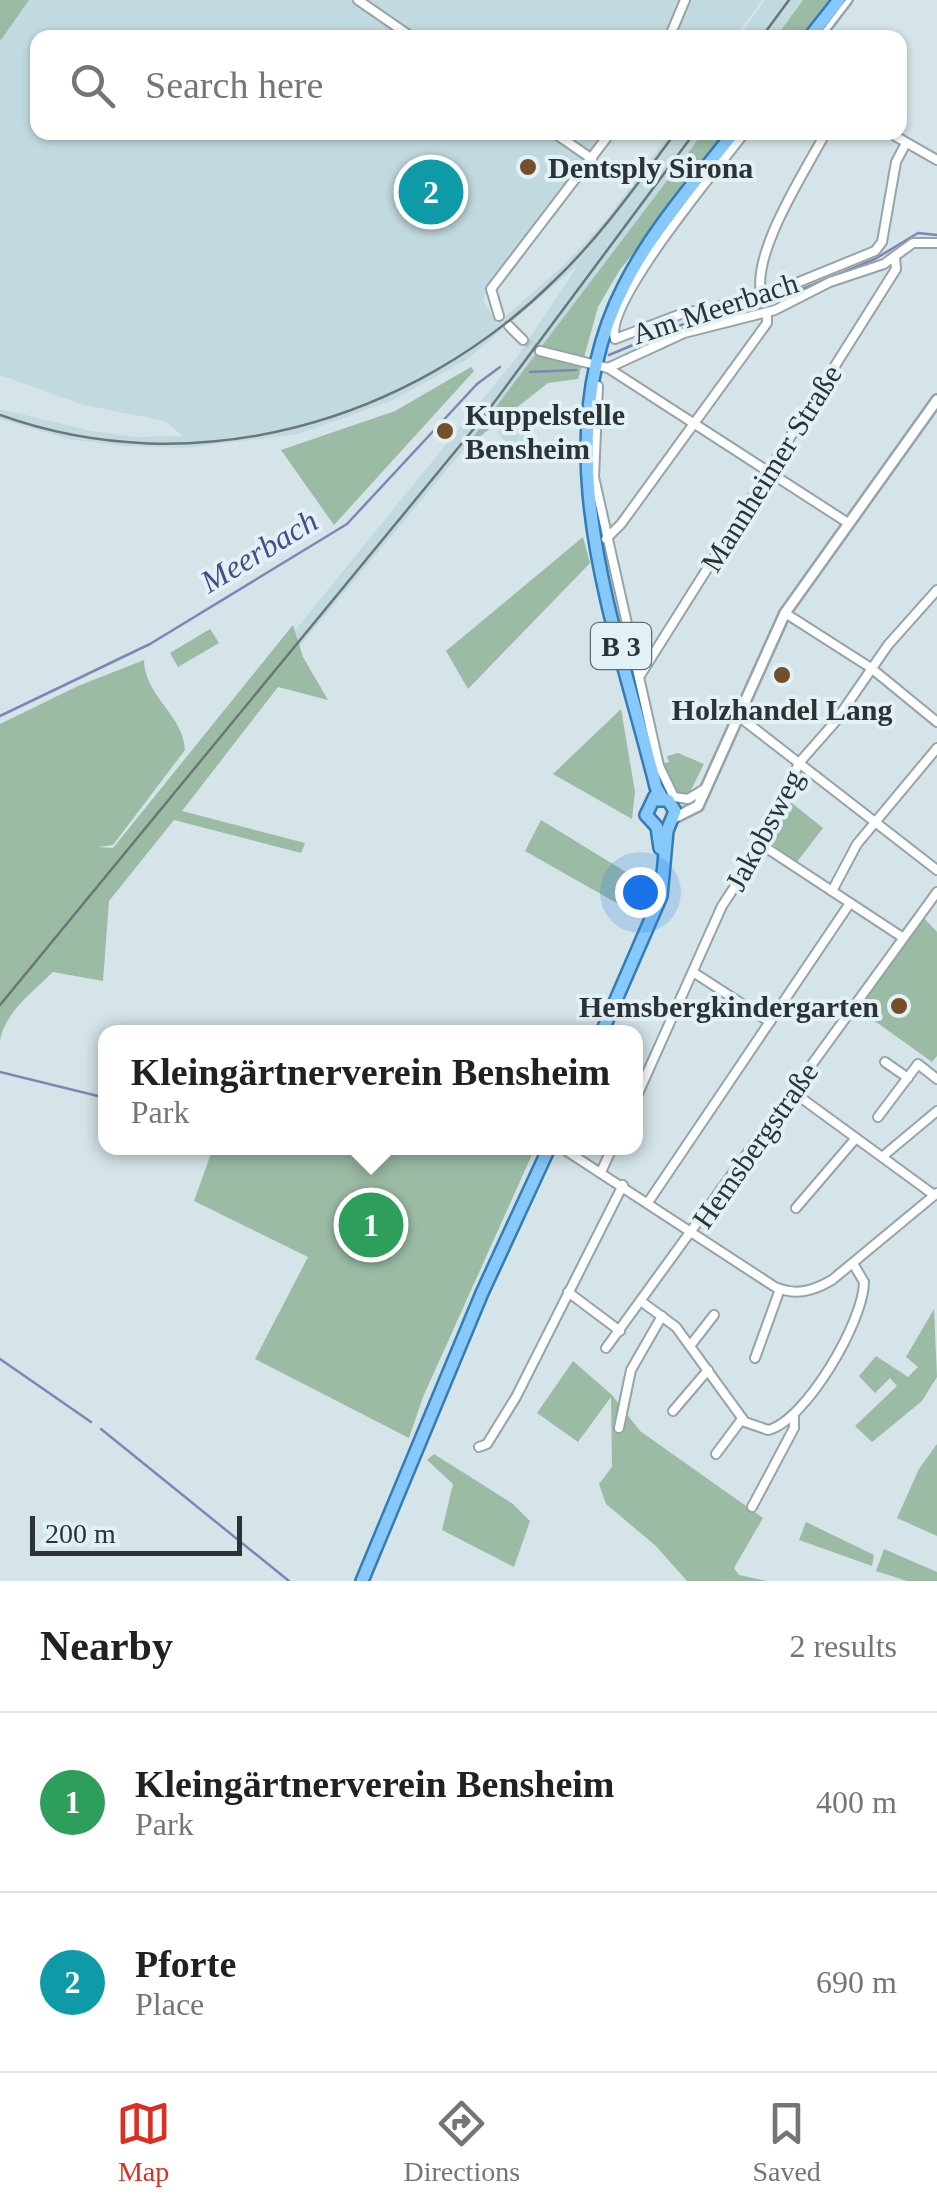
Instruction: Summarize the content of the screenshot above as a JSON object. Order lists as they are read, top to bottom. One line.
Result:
{"streets":{"main road":["B 3"],"street":["Am Meerbach","Mannheimer Straße","Jakobsweg","Hemsbergstraße"]},"water":["Meerbach"],"places":["Dentsply Sirona","Kuppelstelle Bensheim","Holzhandel Lang","Hemsbergkindergarten"],"scale_bar":"200 m","page":{"search":"Search here","pins":["2","1"],"popup":["Kleingärtnerverein Bensheim","Park"],"scale":"200 m","heading":["Nearby","2 results"],"list":[{"mark":"1","name":"Kleingärtnerverein Bensheim","note":"Park","value":"400 m"},{"mark":"2","name":"Pforte","note":"Place","value":"690 m"}],"nav":["Map","Directions","Saved"]}}
